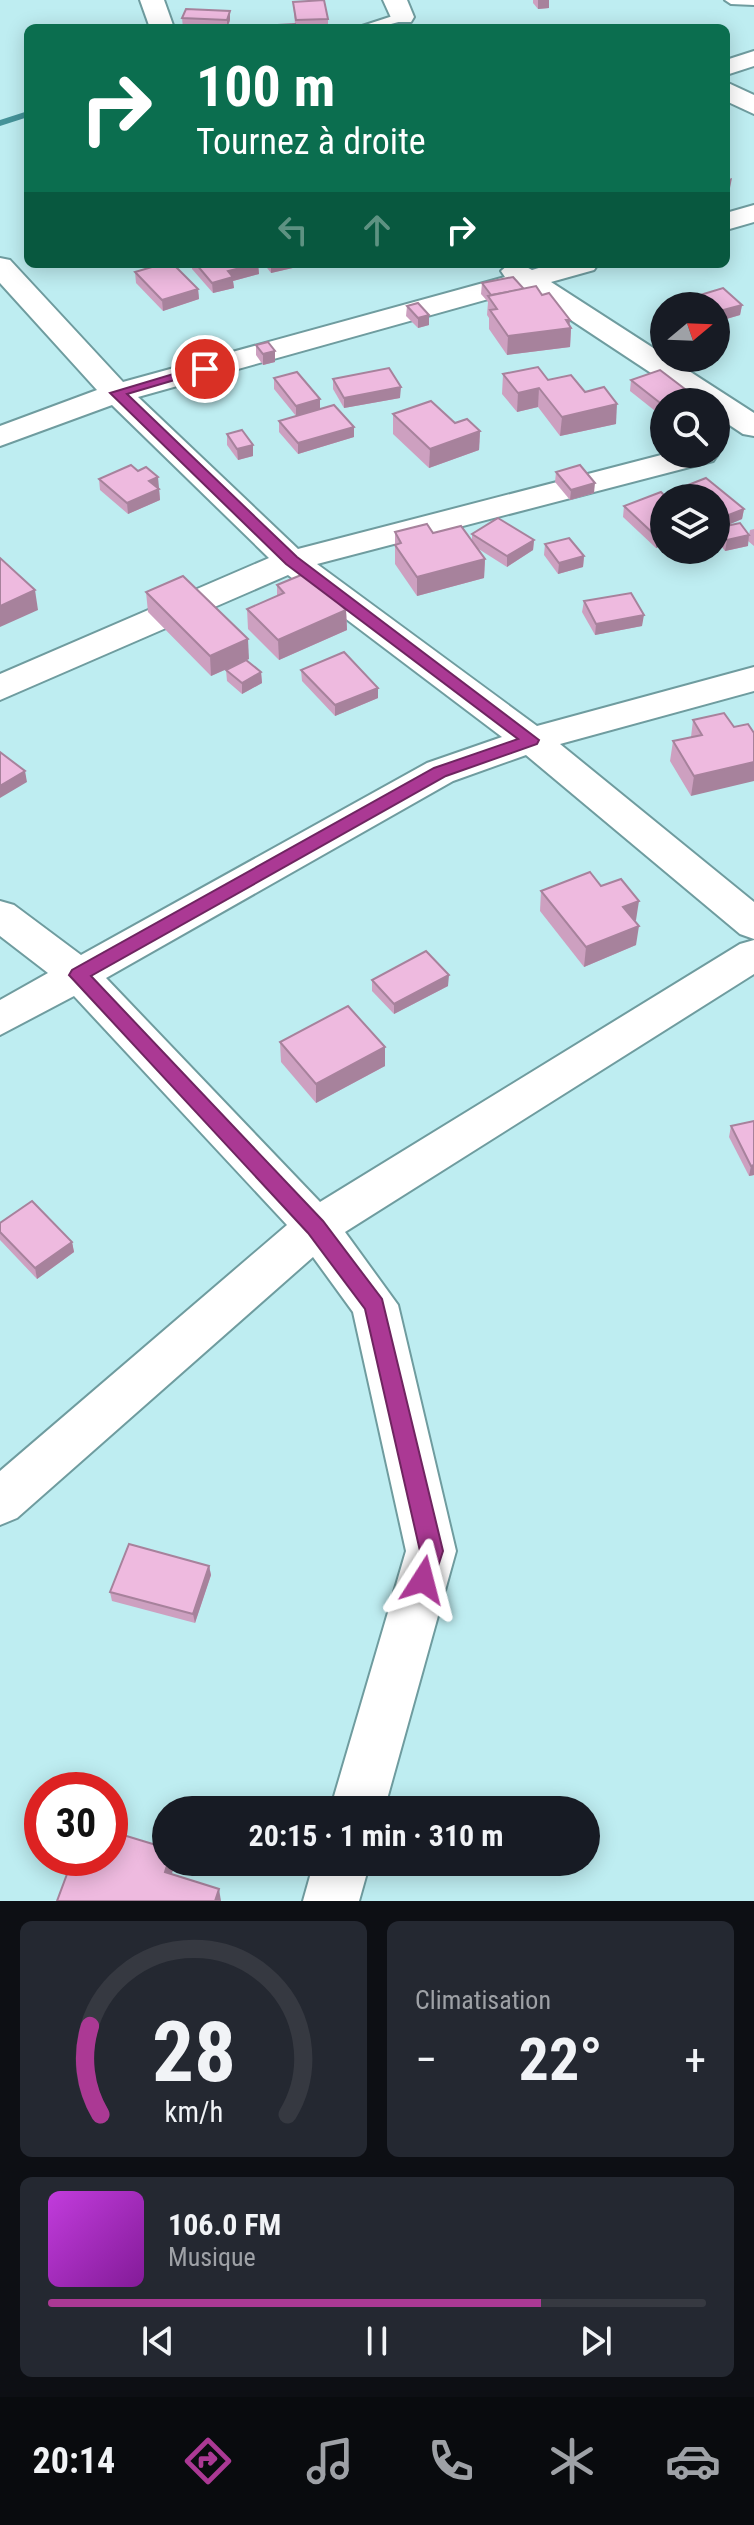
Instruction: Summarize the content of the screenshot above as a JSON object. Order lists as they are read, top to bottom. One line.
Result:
{"north":"right","page":{"turn":["100 m","Tournez à droite"],"limit":"30","trip":"20:15 · 1 min · 310 m","tile":"Climatisation","heat":["−","22°","+"],"song":["106.0 FM","Musique"],"tabs":"20:14","gauge":["28","km/h"]}}
